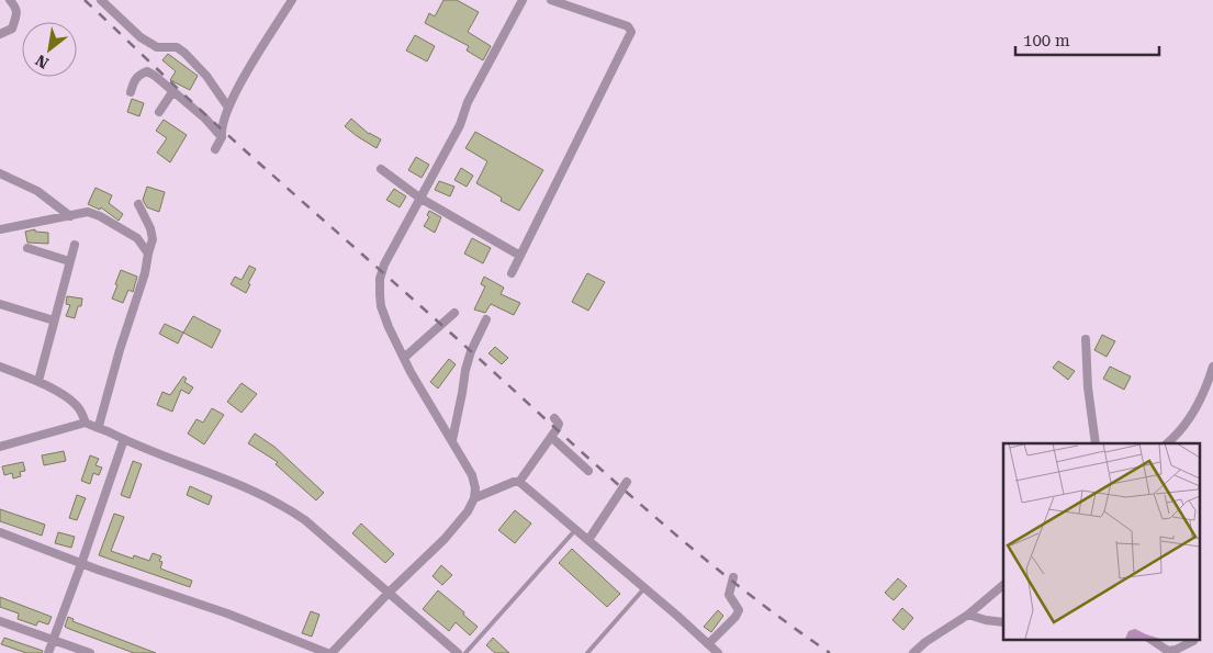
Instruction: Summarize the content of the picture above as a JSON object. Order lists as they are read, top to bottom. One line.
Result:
{"scale_bar":"100 m","north":"bottom left"}
